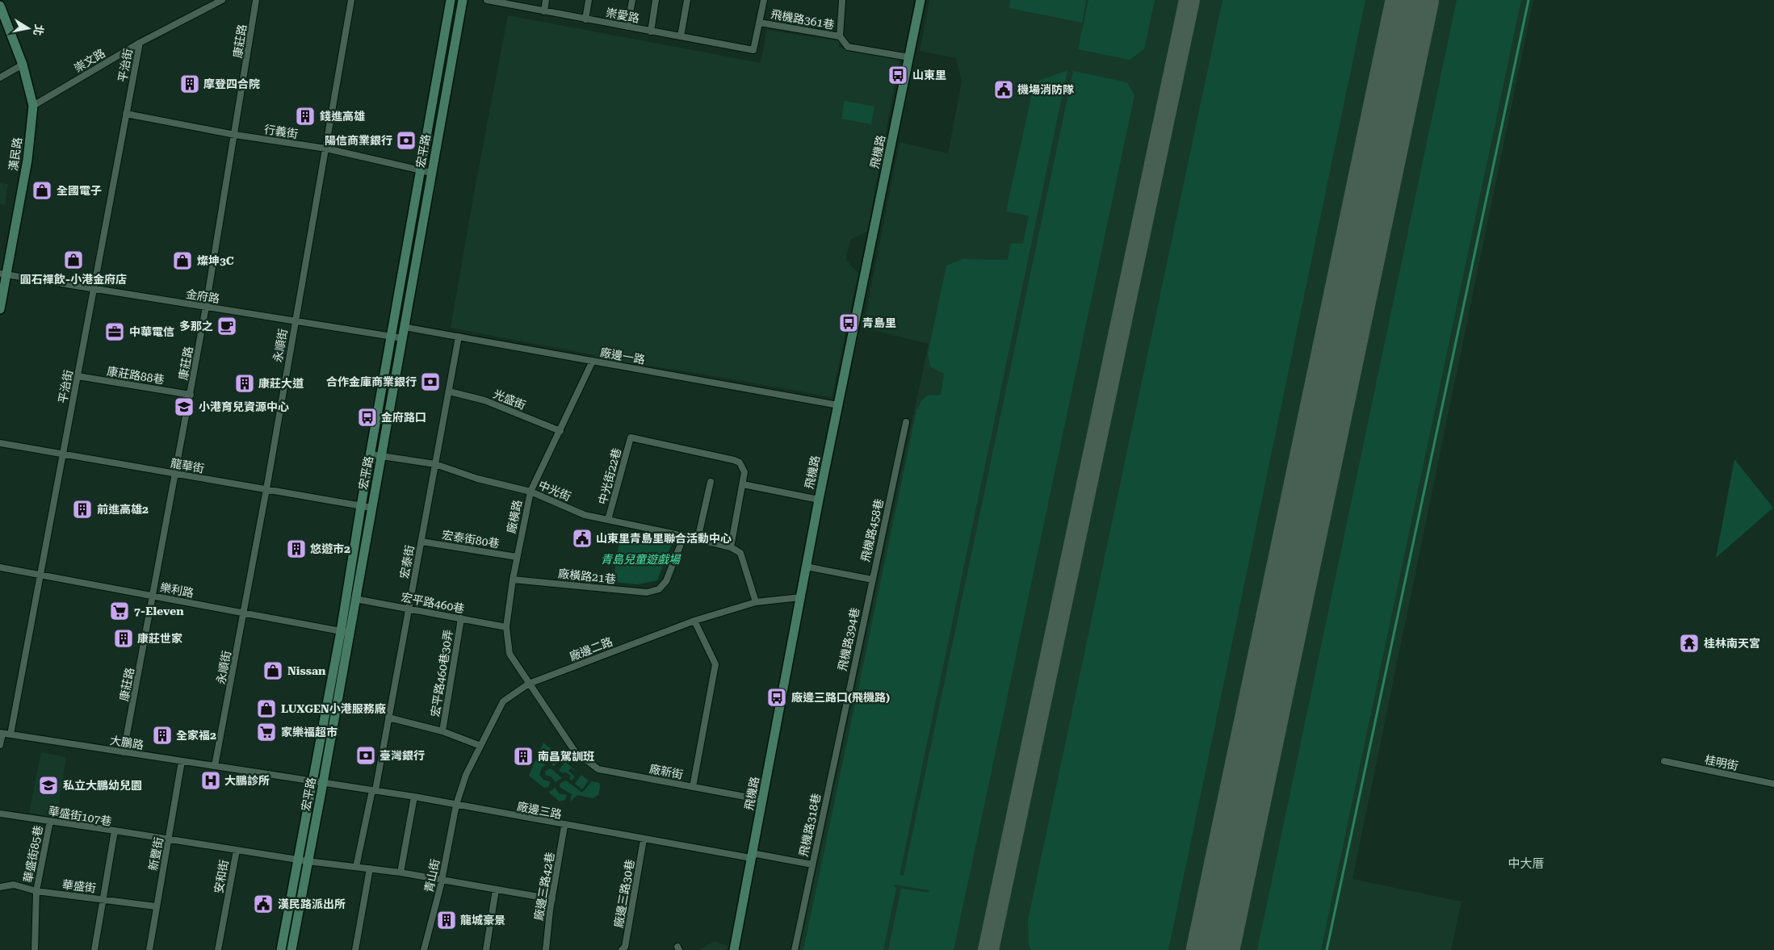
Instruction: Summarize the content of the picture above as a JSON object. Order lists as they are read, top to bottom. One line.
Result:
{"streets":{"street":["崇愛路","飛機路361巷","康莊路","崇文路","平治街","行義街","宏平路","飛機路","漢民路","金府路","永順街","廠邊一路","康莊路88巷","光盛街","龍華街","中光街22巷","中光街","廠橫路","飛機路458巷","宏泰街80巷","宏泰街","廠橫路21巷","樂利路","宏平路460巷","飛機路394巷","廠邊二路","宏平路460巷30弄","大鵬路","桂明街","廠新街","廠邊三路","華盛街107巷","飛機路318巷","華盛街85巷","新豐街","青山街","安和街","華盛街","廠邊三路42巷","廠邊三路30巷"]},"crossings":[["崇愛路","飛機路361巷"],["飛機路361巷","飛機路"],["康莊路","行義街"],["康莊路","金府路"],["康莊路","康莊路88巷"],["康莊路","龍華街"],["康莊路","樂利路"],["康莊路","大鵬路"],["崇文路","平治街"],["崇文路","漢民路"],["平治街","行義街"],["平治街","金府路"],["平治街","康莊路88巷"],["平治街","龍華街"],["平治街","樂利路"],["平治街","大鵬路"],["行義街","宏平路"],["行義街","永順街"],["宏平路","金府路"],["宏平路","廠邊一路"],["宏平路","龍華街"],["宏平路","中光街"],["宏平路","樂利路"],["宏平路","宏平路460巷"],["宏平路","大鵬路"],["宏平路","廠邊三路"],["飛機路","廠邊一路"],["飛機路","廠邊二路"],["飛機路","廠邊三路"],["漢民路","金府路"],["金府路","永順街"],["永順街","龍華街"],["永順街","樂利路"],["永順街","大鵬路"],["廠邊一路","廠橫路"],["廠邊一路","宏泰街"],["光盛街","廠橫路"],["光盛街","宏泰街"],["中光街22巷","中光街"],["中光街","廠橫路"],["中光街","宏泰街"],["中光街","廠橫路21巷"],["廠橫路","宏泰街80巷"],["廠橫路","廠橫路21巷"],["廠橫路","宏平路460巷"],["廠橫路","廠邊二路"],["廠橫路","廠新街"],["飛機路458巷","飛機路394巷"],["宏泰街80巷","宏泰街"],["宏泰街","宏平路460巷"],["宏泰街","廠邊三路"],["宏平路460巷","宏平路460巷30弄"],["飛機路394巷","飛機路318巷"],["廠邊二路","廠新街"],["廠邊二路","廠邊三路"],["廠邊二路","青山街"],["大鵬路","廠邊三路"],["大鵬路","新豐街"],["廠邊三路","飛機路318巷"],["廠邊三路","青山街"],["廠邊三路","廠邊三路42巷"],["廠邊三路","廠邊三路30巷"],["華盛街107巷","華盛街85巷"],["華盛街107巷","安和街"],["華盛街107巷","華盛街"],["華盛街85巷","華盛街"],["新豐街","安和街"],["新豐街","華盛街"]],"districts":["中大厝"],"parks":["青島兒童遊戲場"],"places":{"bus stop":["山東里","青島里","金府路口","廠邊三路口(飛機路)"],"building":["摩登四合院","錢進高雄","康莊大道","前進高雄2","悠遊市2","康莊世家","全家福2","南昌駕訓班","龍城豪景"],"public building":["機場消防隊","山東里青島里聯合活動中心","漢民路派出所"],"bank":["陽信商業銀行","合作金庫商業銀行","臺灣銀行"],"shop":["全國電子","圓石禪飲-小港金府店","燦坤3C","Nissan","LUXGEN小港服務廠"],"cafe":["多那之"],"office":["中華電信"],"school or university":["小港育兒資源中心","私立大鵬幼兒園"],"supermarket":["7-Eleven","家樂福超市"],"temple":["桂林南天宮"],"hospital":["大鵬診所"]},"north":"right"}
